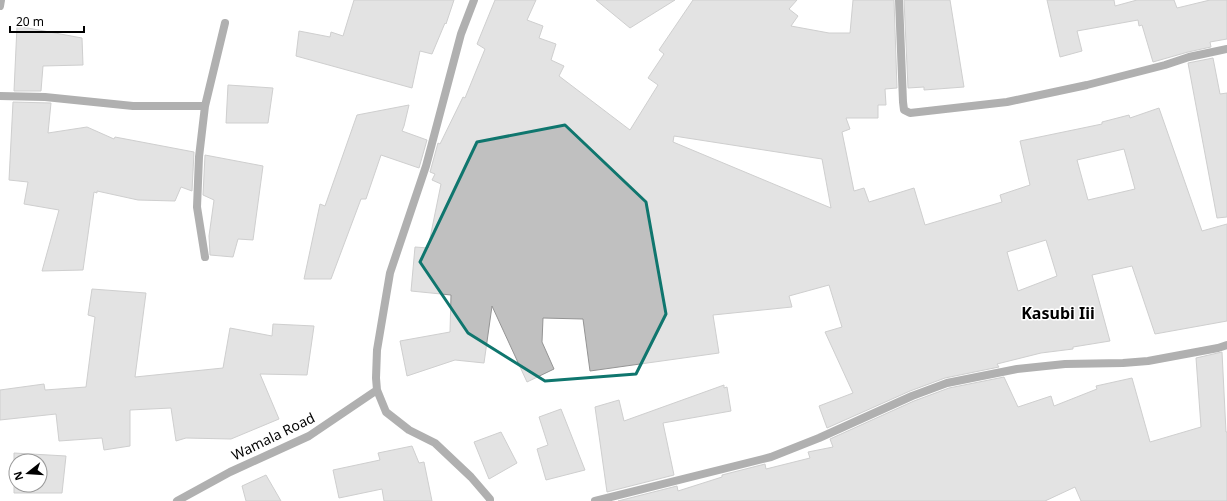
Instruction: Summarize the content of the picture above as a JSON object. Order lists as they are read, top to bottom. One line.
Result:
{"streets":{"street":["Wamala Road"]},"districts":["Kasubi Iii"],"scale_bar":"20 m","north":"left"}
